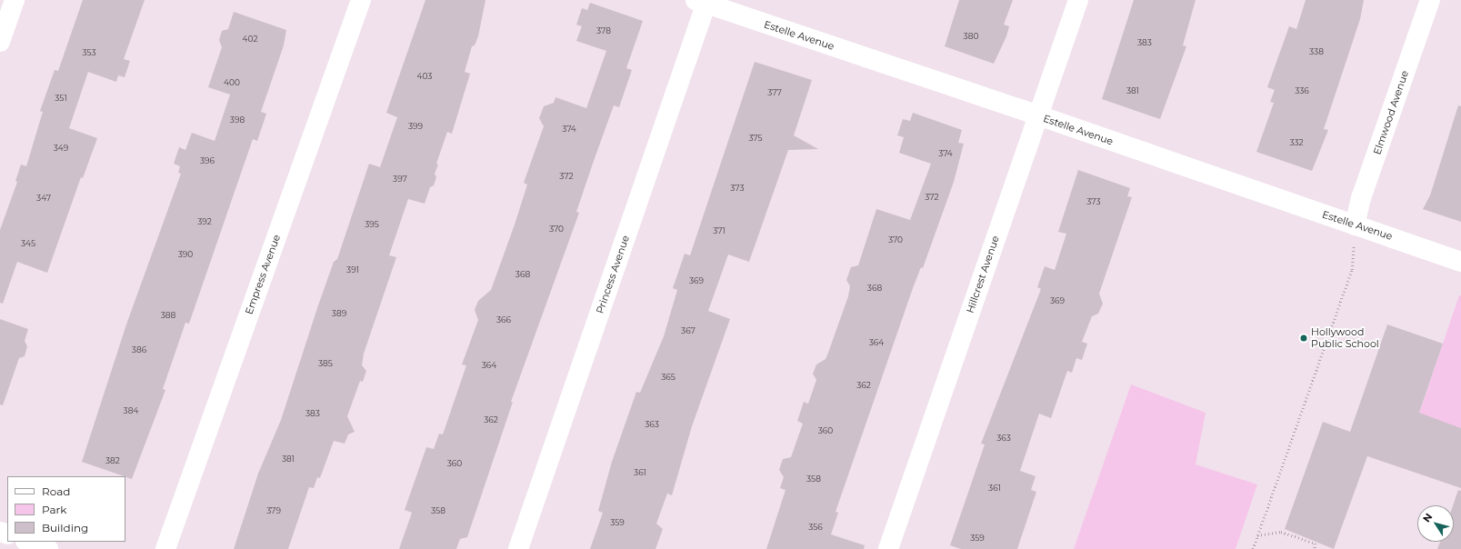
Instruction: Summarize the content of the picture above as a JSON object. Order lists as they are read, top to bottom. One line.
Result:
{"streets":{"street":["Estelle Avenue","Elmwood Avenue","Empress Avenue","Princess Avenue","Hillcrest Avenue"]},"crossings":[["Estelle Avenue","Elmwood Avenue"],["Estelle Avenue","Princess Avenue"],["Estelle Avenue","Hillcrest Avenue"]],"places":["Hollywood Public School"],"house_numbers":["378","380","402","383","338","353","403","400","381","336","377","351","398","399","374","375","332","349","374","396","372","397","373","372","347","373","392","395","370","371","370","345","390","391","368","369","368","369","389","388","366","367","364","386","385","364","365","362","384","383","362","363","360","363","381","382","360","361","358","361","379","358","359","356","359"],"legend":["Road","Park","Building"],"north":"top left"}
